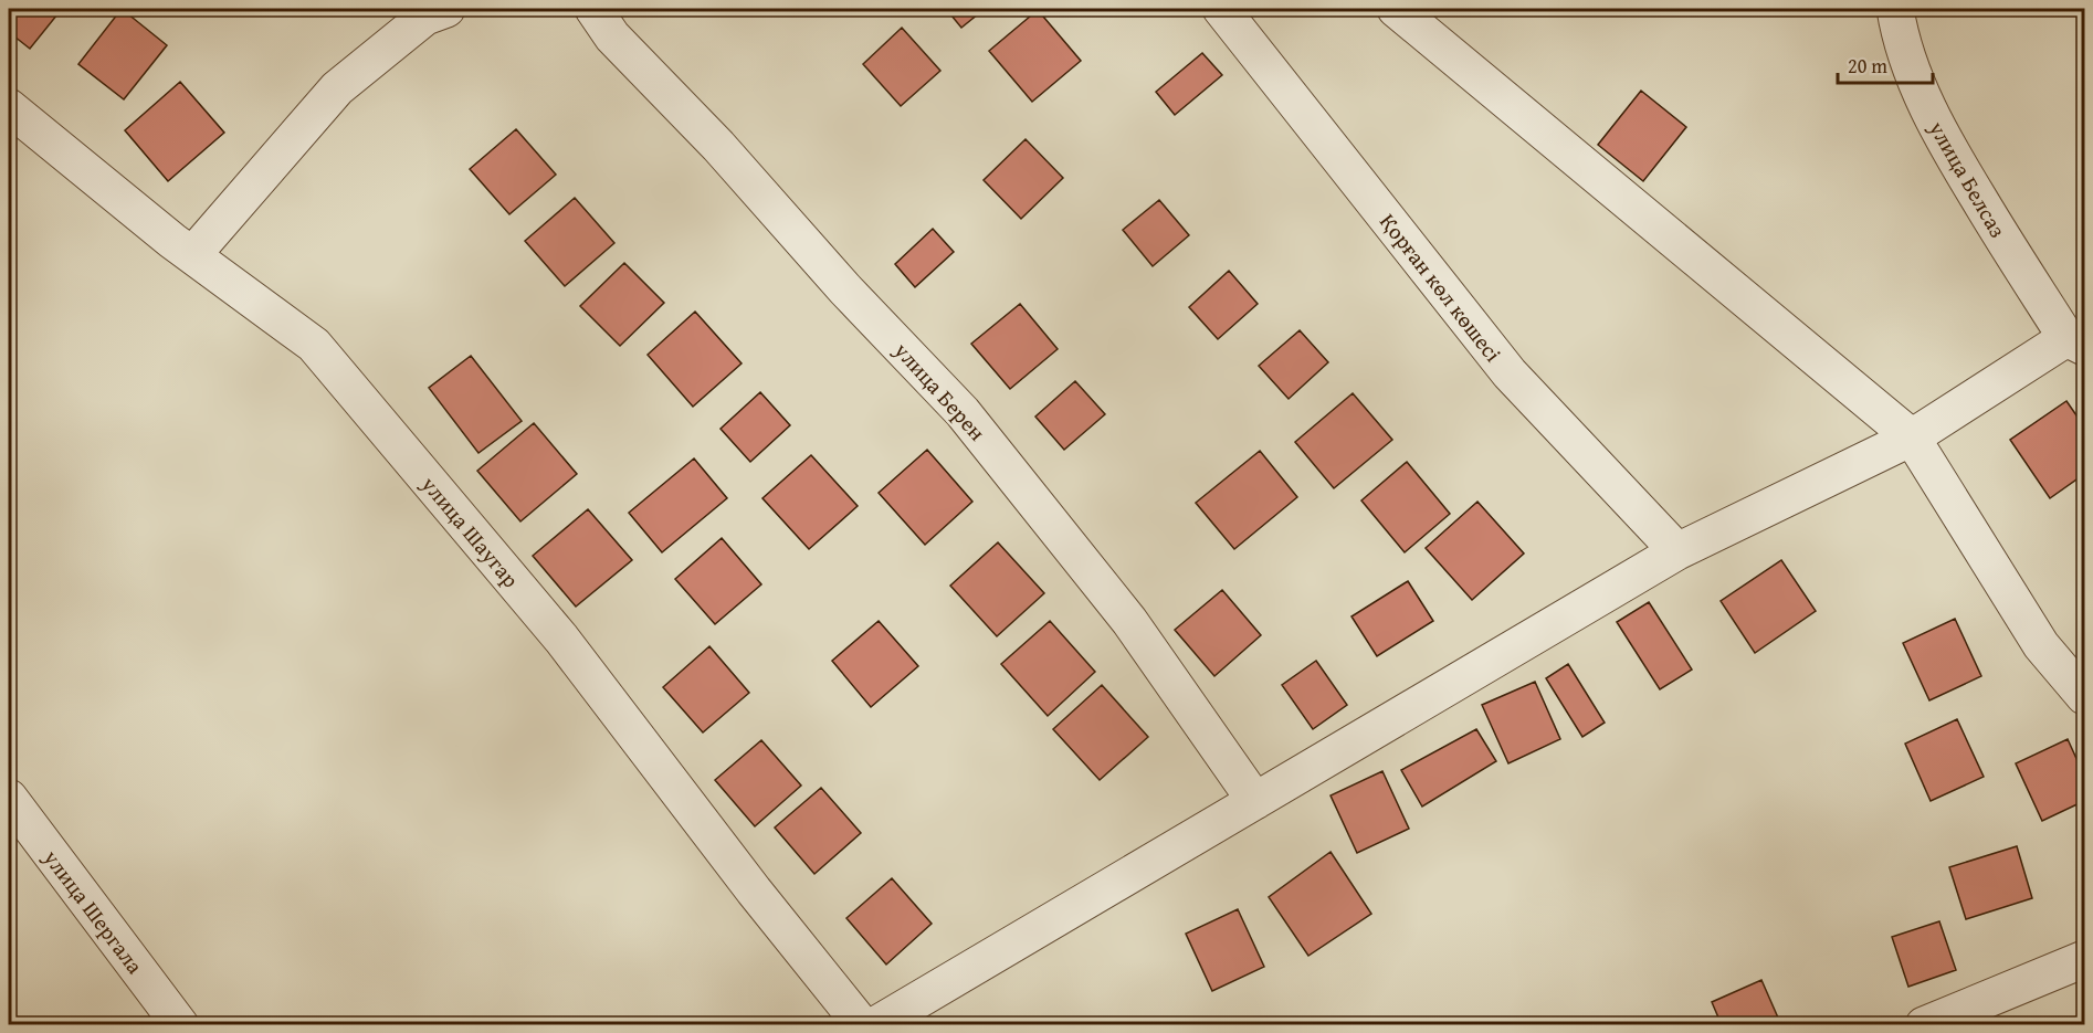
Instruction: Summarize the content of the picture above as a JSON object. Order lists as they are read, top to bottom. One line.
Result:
{"streets":{"street":["улица Белсаз","Қорған көл көшесі","улица Берен","улица Шаугар","улица Шергала"]},"scale_bar":"20 m"}
